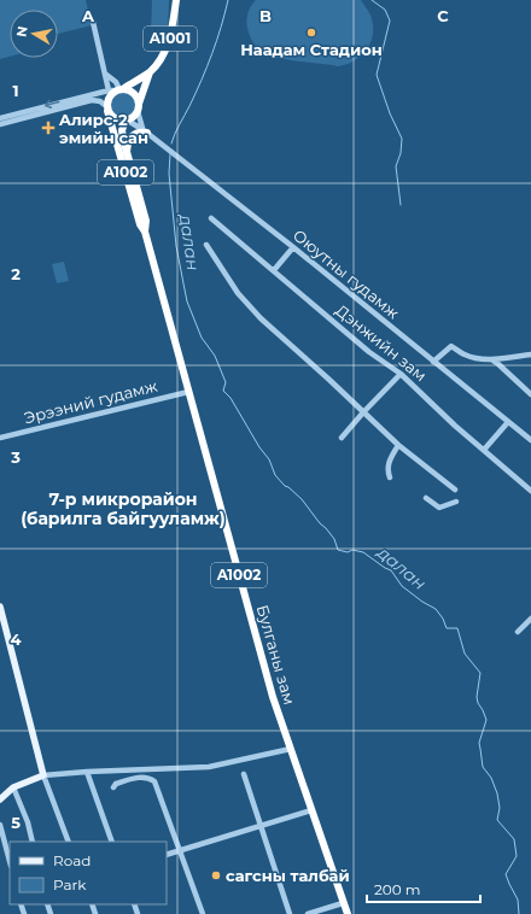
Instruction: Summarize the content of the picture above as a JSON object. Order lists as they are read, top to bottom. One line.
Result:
{"streets":{"highway":["A1001","A1002","Булганы зам"],"street":["Оюутны гудамж","Дэнжийн зам","Эрээний гудамж"]},"crossings":[["A1001","Оюутны гудамж"],["A1001","Булганы зам"],["Оюутны гудамж","Булганы зам"],["Эрээний гудамж","Булганы зам"]],"districts":["7-р микрорайон (барилга байгууламж)"],"water":["далан"],"places":{"other":["Наадам Стадион","сагсны талбай"],"health":["Aлирс-2 эмийн сан"]},"legend":["Road","Park"],"scale_bar":"200 m","north":"left","grid":{"columns":["A","B","C"],"rows":["1","2","3","4","5"]}}
